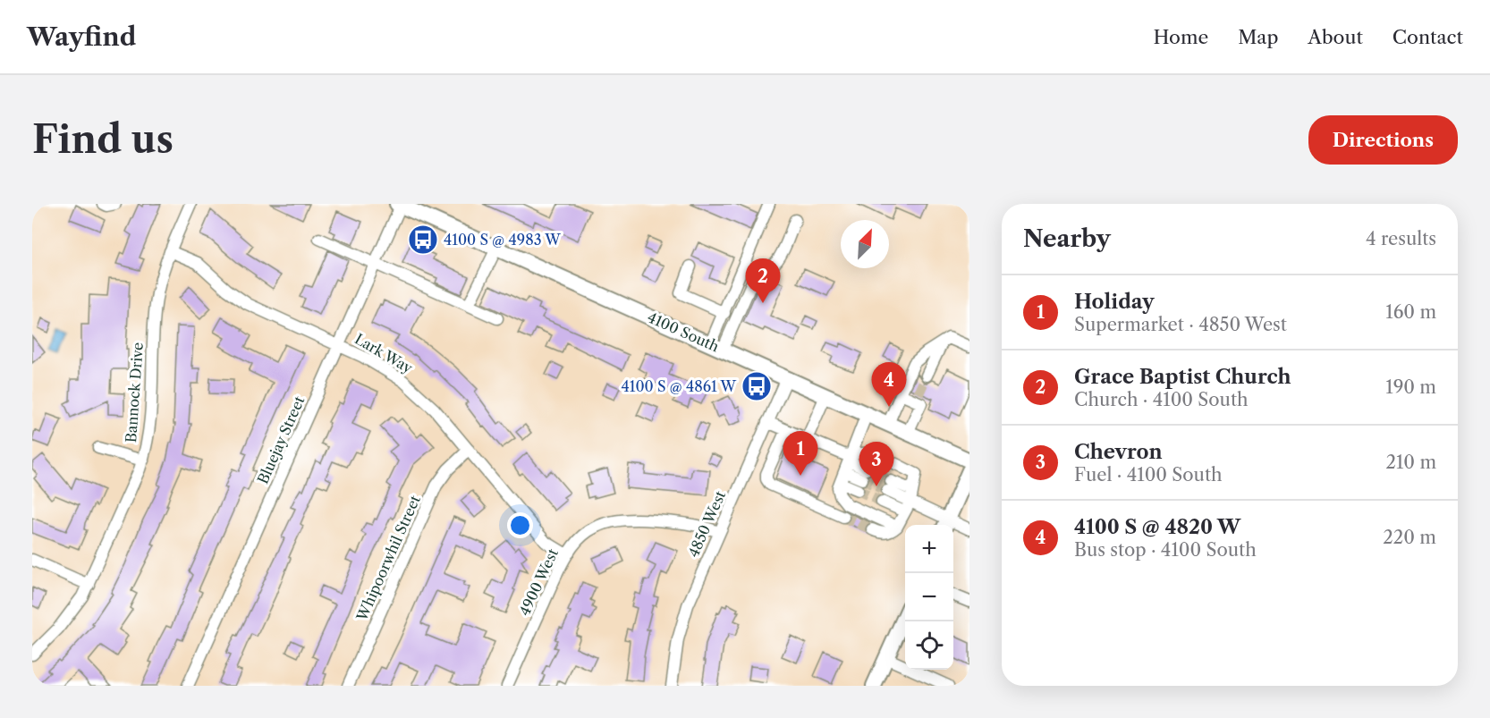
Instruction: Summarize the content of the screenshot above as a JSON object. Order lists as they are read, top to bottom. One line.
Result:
{"streets":{"main road":["4100 South"],"street":["Lark Way","Bannock Drive","Bluejay Street","4850 West","Whipoorwhil Street","4900 West"]},"crossings":[["4100 South","Bluejay Street"],["4100 South","4850 West"],["Lark Way","Bannock Drive"],["Lark Way","Bluejay Street"],["Lark Way","Whipoorwhil Street"],["Lark Way","4900 West"],["4850 West","4900 West"]],"places":{"bus stop":["4100 S @ 4983 W","4100 S @ 4861 W"]},"north":"top right","page":{"header":"Wayfind","nav":["Home","Map","About","Contact"],"buttons":"Directions","title":"Find us","heading":["Nearby","4 results"],"pins":["2","4","1","3"],"list":[{"mark":"1","name":"Holiday","note":"Supermarket · 4850 West","value":"160 m"},{"mark":"2","name":"Grace Baptist Church","note":"Church · 4100 South","value":"190 m"},{"mark":"3","name":"Chevron","note":"Fuel · 4100 South","value":"210 m"},{"mark":"4","name":"4100 S @ 4820 W","note":"Bus stop · 4100 South","value":"220 m"}],"map_buttons":["+","−"]}}
